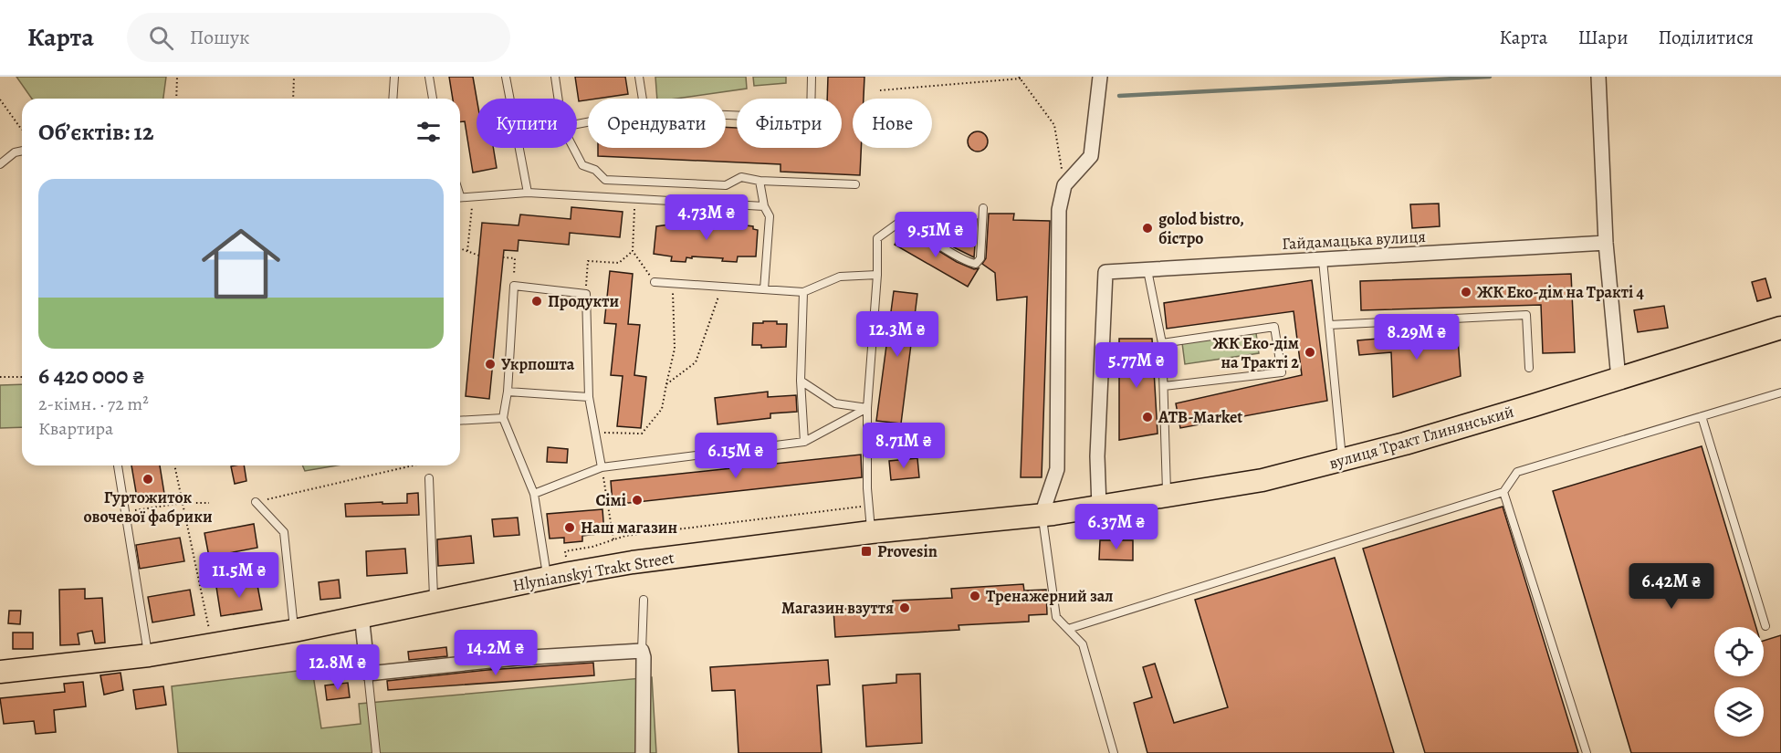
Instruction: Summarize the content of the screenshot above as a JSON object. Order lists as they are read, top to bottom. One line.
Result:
{"streets":{"main road":["вулиця Тракт Глинянський","Hlynianskyi Trakt Street"],"street":["Гайдамацька вулиця"]},"crossings":[["Гайдамацька вулиця","вулиця Тракт Глинянський"],["вулиця Тракт Глинянський","Hlynianskyi Trakt Street"]],"places":{"other":["golod bistro, бістро","ЖК Еко-дім на Тракті 4","Продукти","ЖК Еко-дім на Тракті 2","Укрпошта","ATB-Market","Гуртожиток овочевої фабрики","Сімі","Наш магазин","Тренажерний зал","Магазин взуття"],"transit":["Provesin"]},"page":{"header":"Карта","search":"Пошук","nav":["Карта","Шари","Поділитися"],"chip":["Купити","Орендувати","Фільтри","Нове"],"heading":"Об’єктів: 12","list":[{"name":"6 420 000 ₴","note":"2-кімн. · 72 m² · Квартира"}],"price":["4.73M ₴","9.51M ₴","12.3M ₴","8.29M ₴","5.77M ₴","8.71M ₴","6.15M ₴","6.37M ₴","11.5M ₴","6.42M ₴","14.2M ₴","12.8M ₴"]}}
